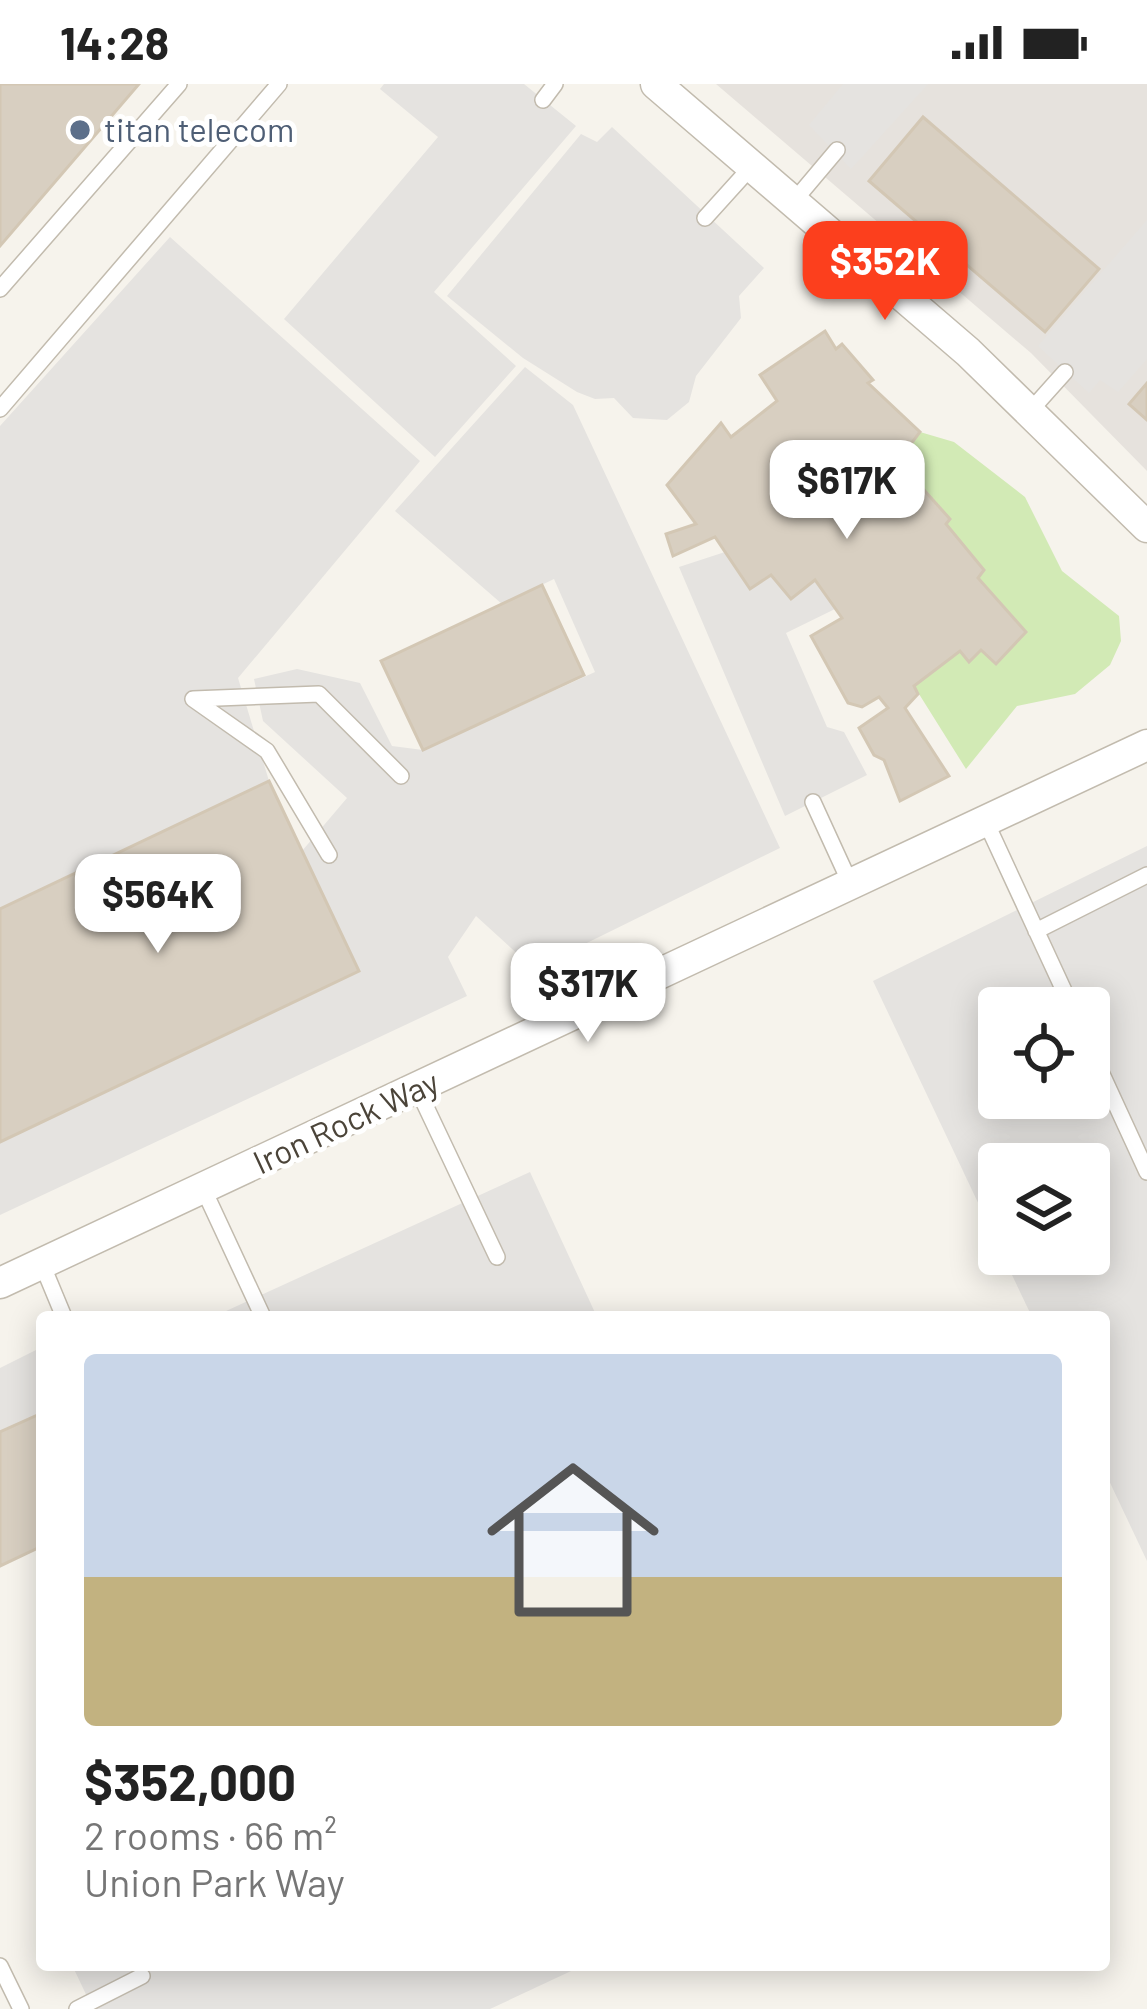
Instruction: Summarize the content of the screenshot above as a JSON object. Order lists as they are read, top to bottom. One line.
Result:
{"streets":{"street":["Iron Rock Way"]},"places":["titan telecom"],"page":{"status":"14:28","price":["$352K","$617K","$564K","$317K"],"list":[{"name":"$352,000","note":"2 rooms · 66 m² · Union Park Way"}]}}
